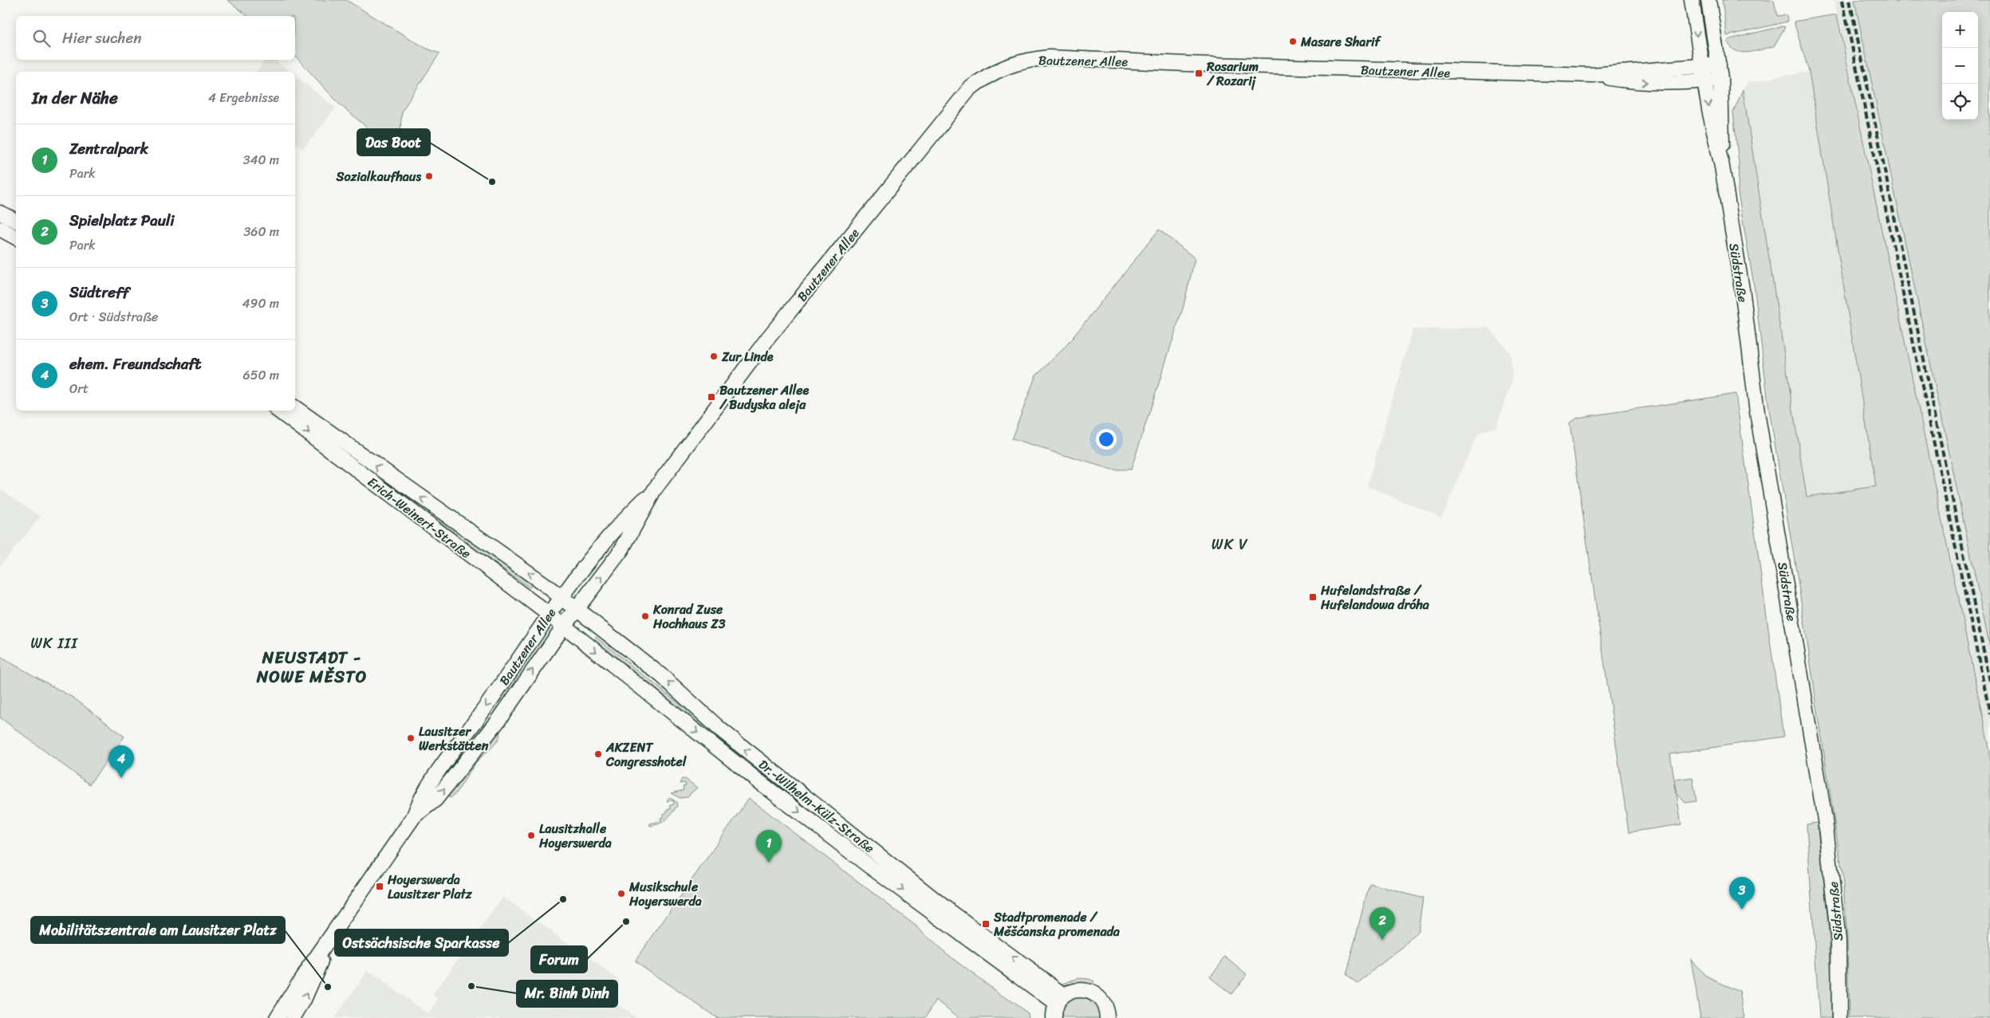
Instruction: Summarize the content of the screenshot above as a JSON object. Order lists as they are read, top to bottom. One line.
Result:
{"streets":{"street":["Bautzener Allee","Südstraße","Erich-Weinert-Straße","Dr.-Wilhelm-Külz-Straße"]},"crossings":[["Bautzener Allee","Südstraße"],["Bautzener Allee","Erich-Weinert-Straße"],["Bautzener Allee","Dr.-Wilhelm-Külz-Straße"],["Erich-Weinert-Straße","Dr.-Wilhelm-Külz-Straße"]],"districts":["WK V","WK III","NEUSTADT - NOWE MĚSTO"],"places":{"other":["Masare Sharif","Sozialkaufhaus","Das Boot","Zur Linde","Konrad Zuse Hochhaus Z3","Lausitzer Werkstätten","AKZENT Congresshotel","Lausitzhalle Hoyerswerda","Musikschule Hoyerswerda","Ostsächsische Sparkasse","Forum","Mr. Binh Dinh","Mobilitätszentrale am Lausitzer Platz"],"transit":["Rosarium / Rozarij","Bautzener Allee / Budyska aleja","Hufelandstraße / Hufelandowa dróha","Hoyerswerda Lausitzer Platz","Stadtpromenade / Měšćanska promenada"]},"page":{"map_buttons":["+","−"],"search":"Hier suchen","heading":["In der Nähe","4 Ergebnisse"],"list":[{"mark":"1","name":"Zentralpark","note":"Park","value":"340 m"},{"mark":"2","name":"Spielplatz Pauli","note":"Park","value":"360 m"},{"mark":"3","name":"Südtreff","note":"Ort · Südstraße","value":"490 m"},{"mark":"4","name":"ehem. Freundschaft","note":"Ort","value":"650 m"}],"pins":["4","1","3","2"]}}
